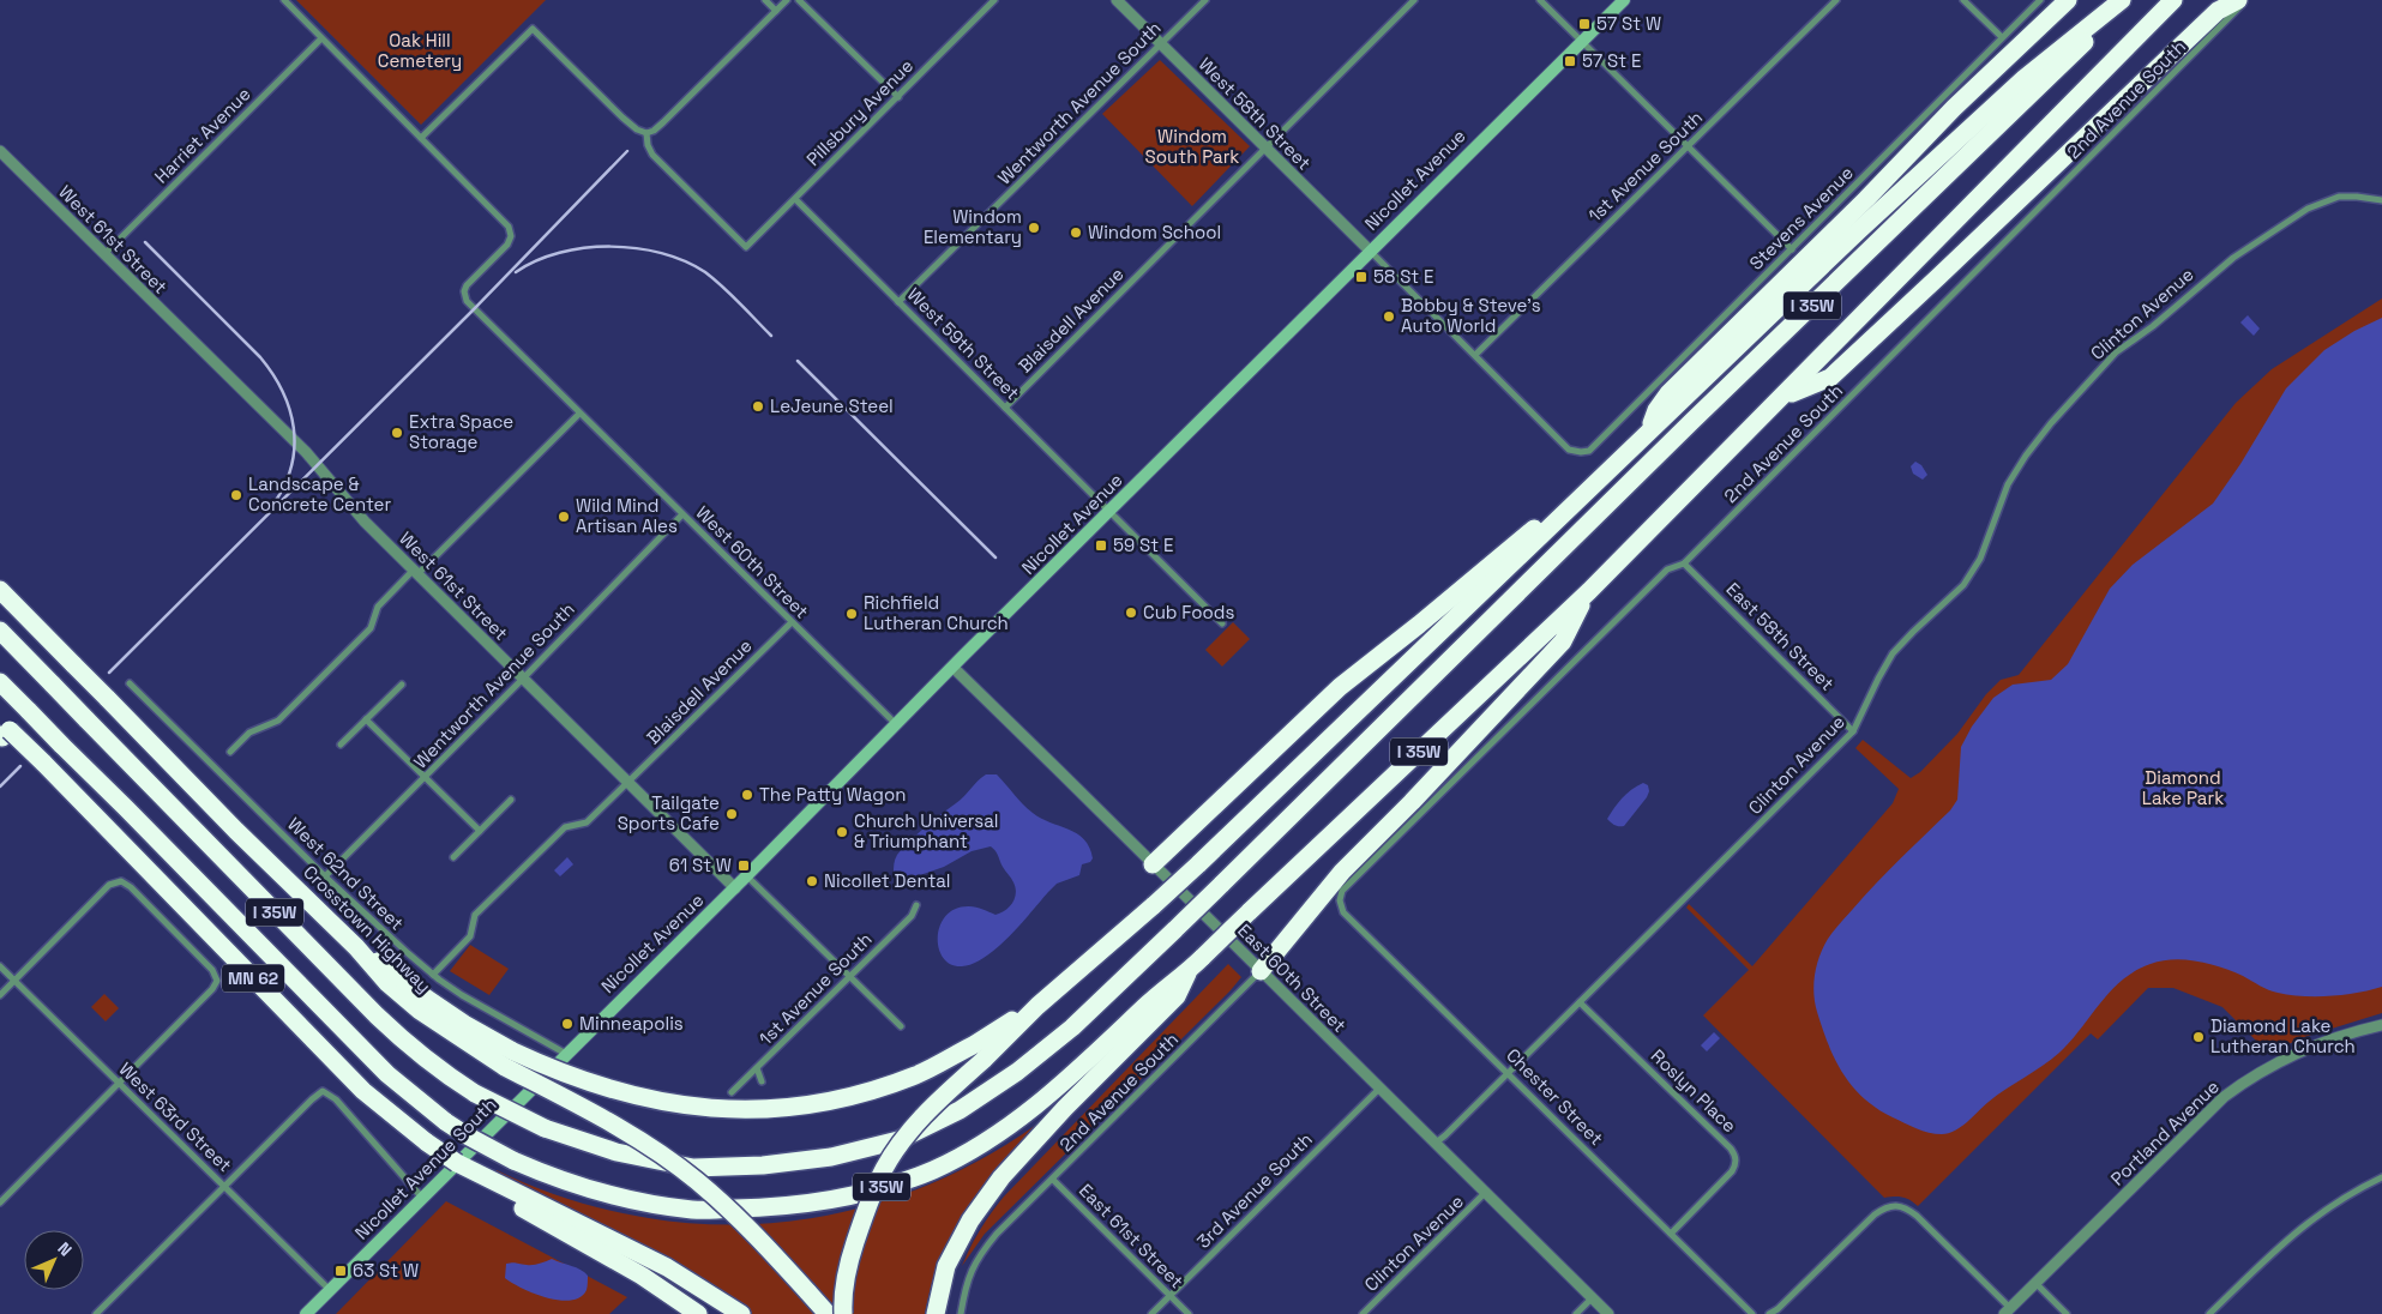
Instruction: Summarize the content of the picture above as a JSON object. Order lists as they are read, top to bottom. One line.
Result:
{"streets":{"highway":["I 35W","Crosstown Highway","MN 62"],"main road":["Nicollet Avenue","Nicollet Avenue South"],"street":["2nd Avenue South","Wentworth Avenue South","Pillsbury Avenue","West 58th Street","Harriet Avenue","1st Avenue South","Stevens Avenue","West 61st Street","Clinton Avenue","Blaisdell Avenue","West 59th Street","West 60th Street","East 58th Street","West 62nd Street","East 60th Street","Roslyn Place","Chester Street","West 63rd Street","Portland Avenue","3rd Avenue South","East 61st Street"]},"crossings":[["2nd Avenue South","East 58th Street"],["2nd Avenue South","East 60th Street"],["2nd Avenue South","Chester Street"],["2nd Avenue South","East 61st Street"],["Wentworth Avenue South","West 58th Street"],["Wentworth Avenue South","West 61st Street"],["Wentworth Avenue South","West 59th Street"],["Wentworth Avenue South","West 60th Street"],["Wentworth Avenue South","West 62nd Street"],["Pillsbury Avenue","West 59th Street"],["West 58th Street","Nicollet Avenue"],["West 58th Street","Blaisdell Avenue"],["Harriet Avenue","West 61st Street"],["1st Avenue South","Stevens Avenue"],["Nicollet Avenue","West 61st Street"],["Nicollet Avenue","West 59th Street"],["Nicollet Avenue","West 60th Street"],["Nicollet Avenue","West 62nd Street"],["Nicollet Avenue","East 60th Street"],["Nicollet Avenue","Nicollet Avenue South"],["West 61st Street","Blaisdell Avenue"],["Clinton Avenue","East 58th Street"],["Clinton Avenue","East 60th Street"],["Clinton Avenue","Roslyn Place"],["Clinton Avenue","Chester Street"],["Blaisdell Avenue","West 59th Street"],["Blaisdell Avenue","West 60th Street"],["Blaisdell Avenue","West 62nd Street"],["East 60th Street","3rd Avenue South"],["Roslyn Place","Chester Street"],["West 63rd Street","Nicollet Avenue South"],["3rd Avenue South","East 61st Street"]],"parks":["Oak Hill Cemetery","Windom South Park","Diamond Lake Park"],"places":{"transit":["57 St W","57 St E","58 St E","59 St E","61 St W","63 St W"],"other":["Windom Elementary","Windom School","Bobby & Steve's Auto World","LeJeune Steel","Extra Space Storage","Landscape & Concrete Center","Wild Mind Artisan Ales","Cub Foods","Richfield Lutheran Church","The Patty Wagon","Tailgate Sports Cafe","Church Universal & Triumphant","Nicollet Dental","Minneapolis","Diamond Lake Lutheran Church"]},"north":"top right"}
